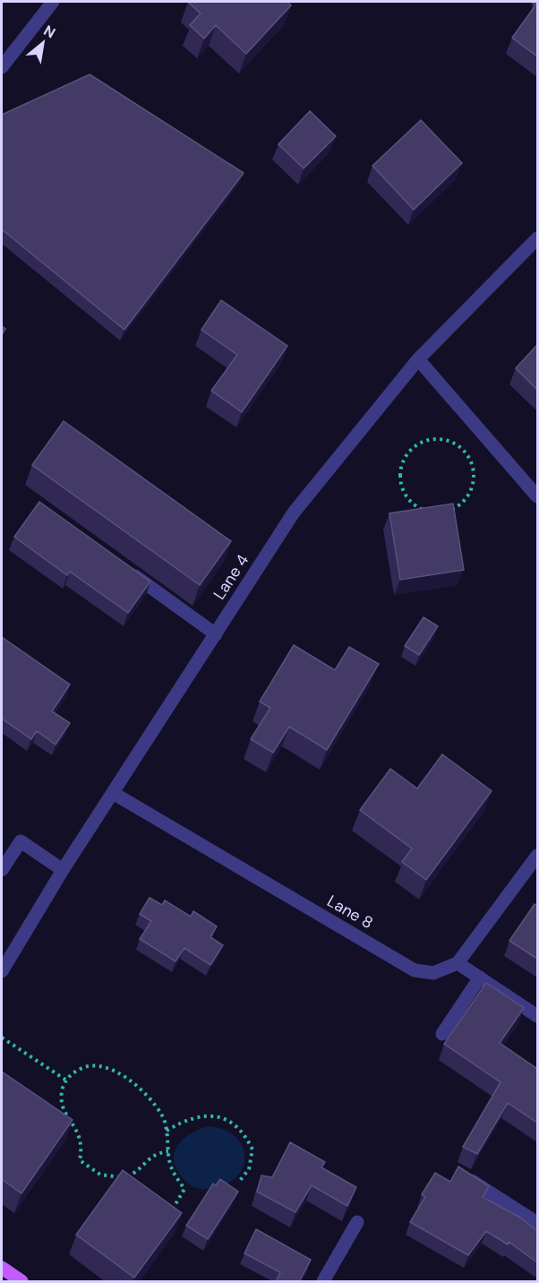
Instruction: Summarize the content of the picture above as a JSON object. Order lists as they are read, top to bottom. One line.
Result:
{"streets":{"street":["Lane 4","Lane 8"]},"crossings":[["Lane 4","Lane 8"]],"north":"top right"}
